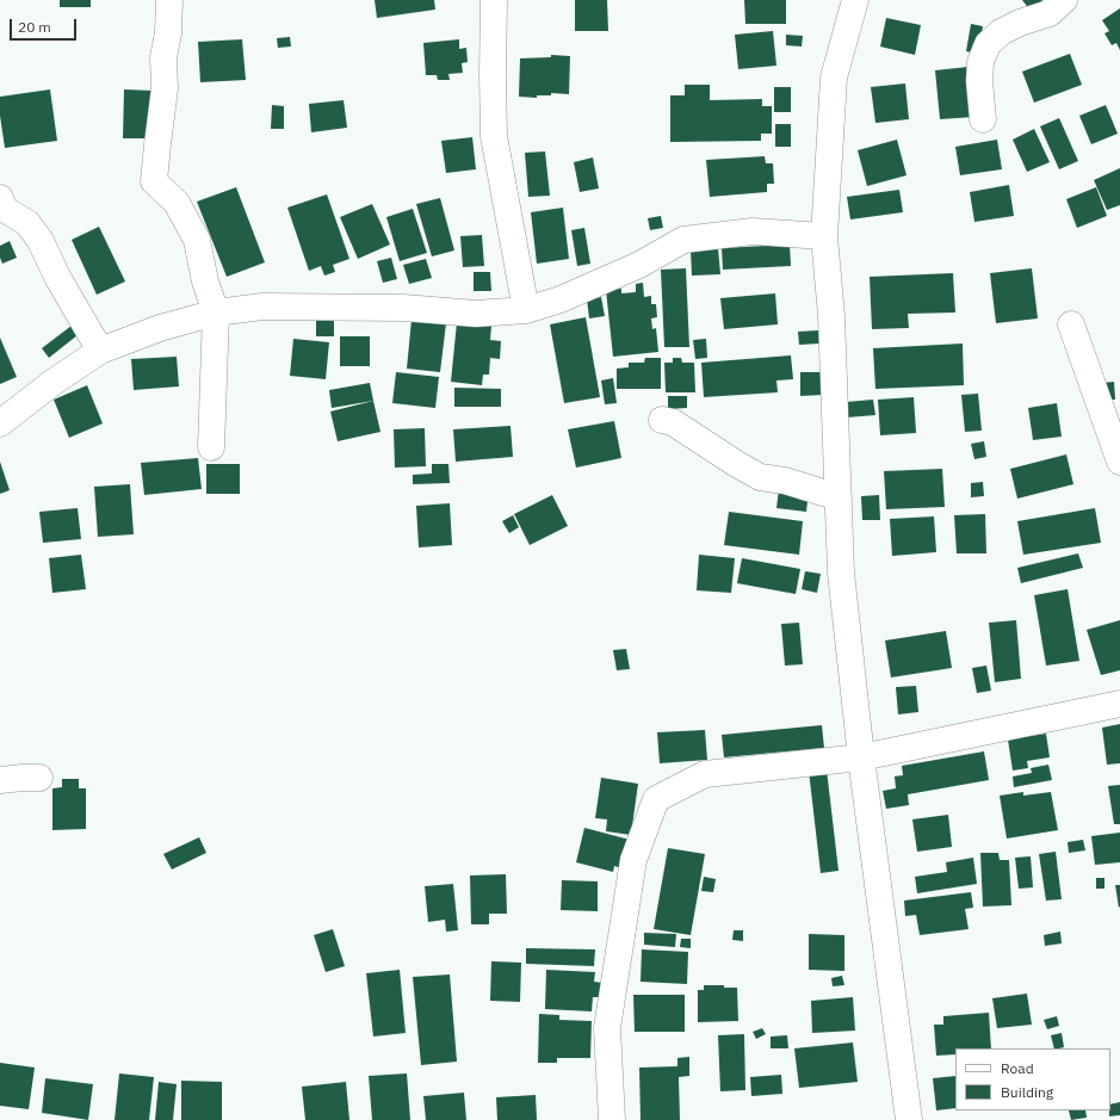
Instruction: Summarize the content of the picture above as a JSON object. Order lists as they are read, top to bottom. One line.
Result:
{"legend":["Road","Building"],"scale_bar":"20 m"}
